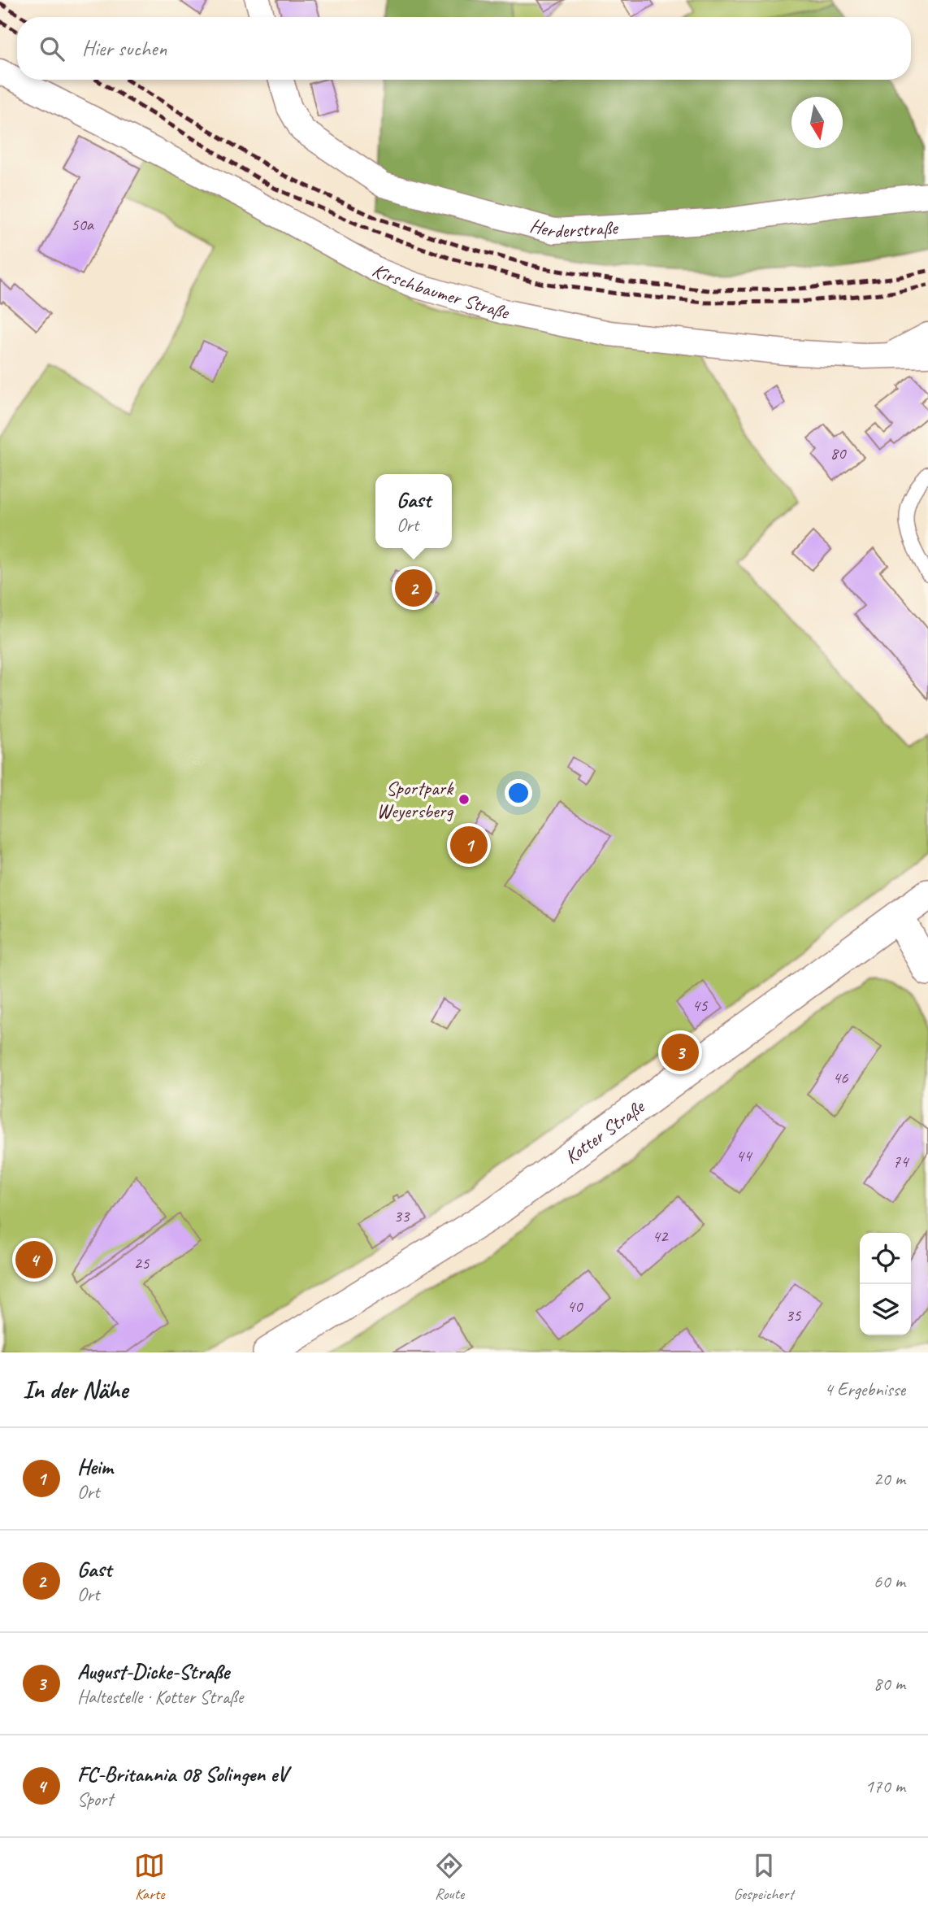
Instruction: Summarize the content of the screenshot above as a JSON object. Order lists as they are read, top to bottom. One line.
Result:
{"streets":{"street":["Herderstraße","Kirschbaumer Straße","Kotter Straße"]},"places":["Sportpark Weyersberg"],"house_numbers":["50a","80","45","46","44","74","33","42","25","40","35"],"north":"bottom","page":{"search":"Hier suchen","popup":["Gast","Ort"],"pins":["2","1","3","4"],"heading":["In der Nähe","4 Ergebnisse"],"list":[{"mark":"1","name":"Heim","note":"Ort","value":"20 m"},{"mark":"2","name":"Gast","note":"Ort","value":"60 m"},{"mark":"3","name":"August-Dicke-Straße","note":"Haltestelle · Kotter Straße","value":"80 m"},{"mark":"4","name":"FC-Britannia 08 Solingen eV","note":"Sport","value":"170 m"}],"nav":["Karte","Route","Gespeichert"]}}
